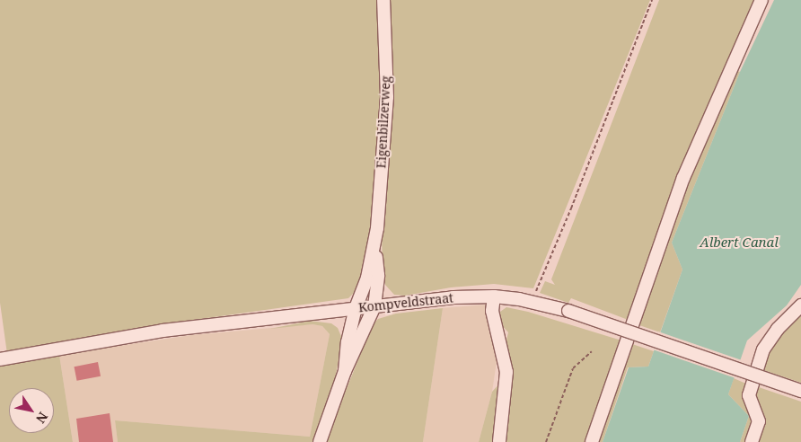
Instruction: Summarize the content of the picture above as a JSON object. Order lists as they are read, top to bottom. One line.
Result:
{"streets":{"street":["Eigenbilzerweg","Kompveldstraat"]},"crossings":[["Eigenbilzerweg","Kompveldstraat"]],"water":["Albert Canal"],"north":"bottom right"}
